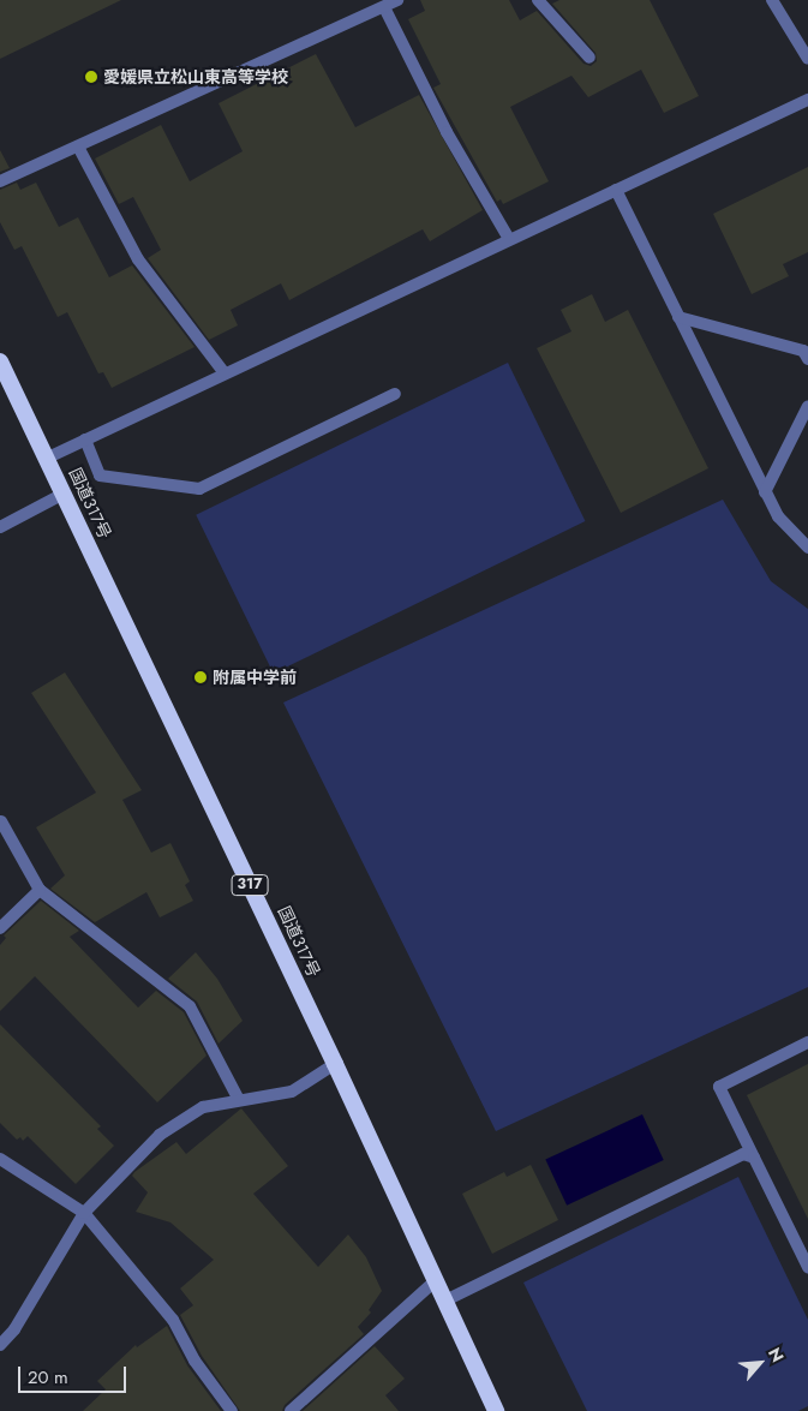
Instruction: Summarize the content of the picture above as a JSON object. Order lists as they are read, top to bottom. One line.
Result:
{"streets":{"highway":["国道317号","317"]},"places":["愛媛県立松山東高等学校","附属中学前"],"scale_bar":"20 m","north":"top right"}
